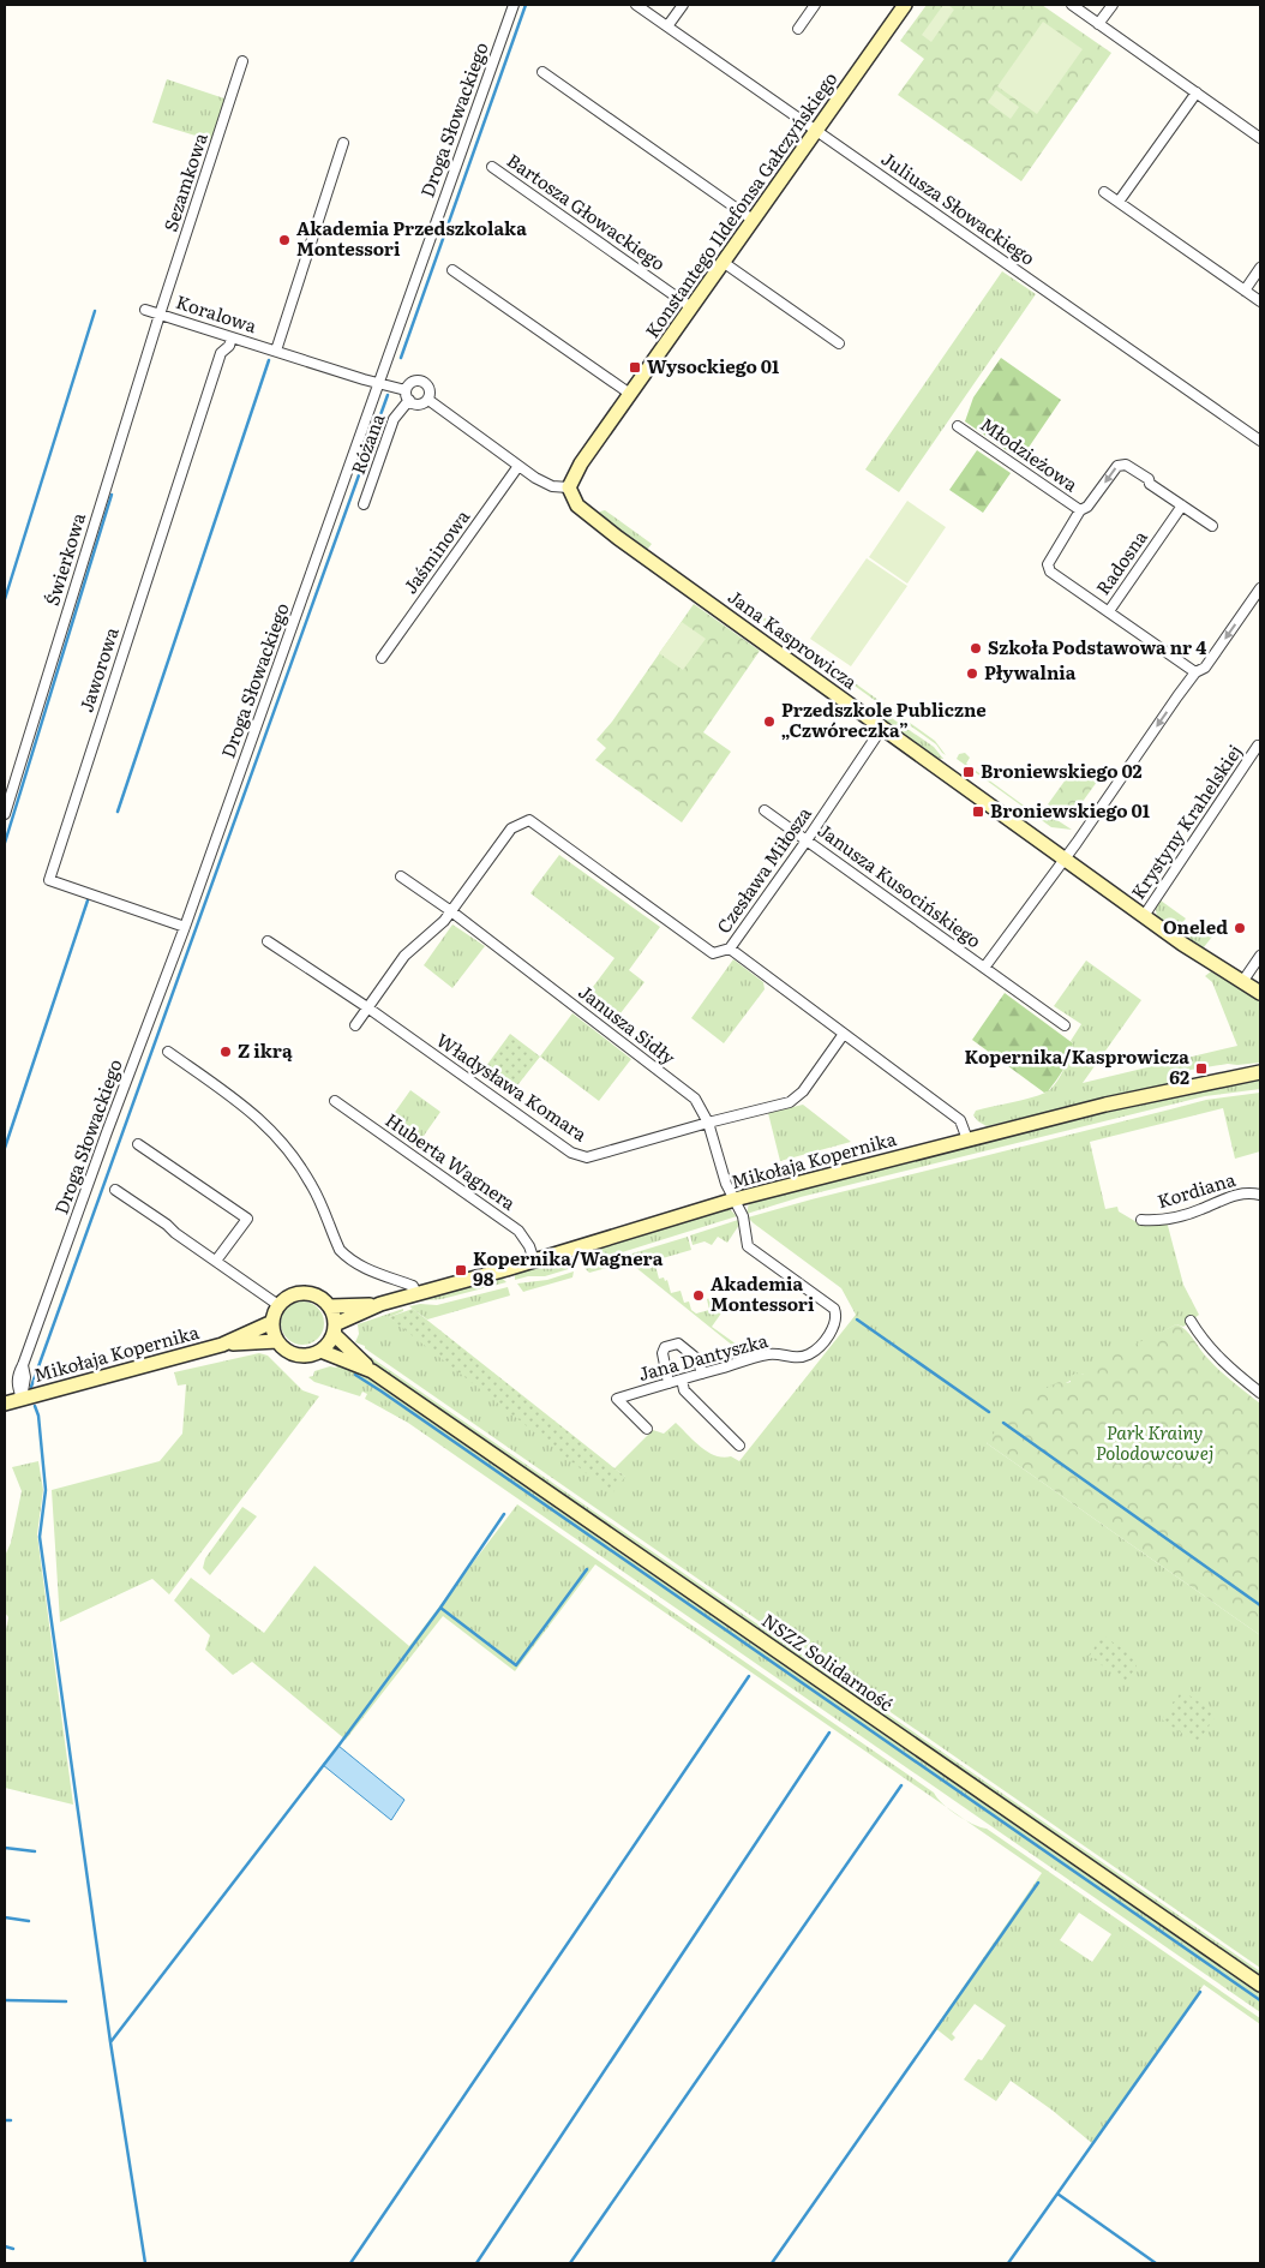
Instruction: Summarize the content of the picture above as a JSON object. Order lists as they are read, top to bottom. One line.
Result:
{"streets":{"street":["Droga Słowackiego","Sezamkowa","Konstantego Ildefonsa Gałczyńskiego","Juliusza Słowackiego","Bartosza Głowackiego","Koralowa","Różana","Młodzieżowa","Jaśminowa","Świerkowa","Radosna","Jana Kasprowicza","Jaworowa","Krystyny Krahelskiej","Czesława Miłosza","Janusza Kusocińskiego","Janusza Sidły","Władysława Komara","Mikołaja Kopernika","Huberta Wagnera","Kordiana","Jana Dantyszka","NSZZ Solidarność"]},"crossings":[["Droga Słowackiego","Koralowa"],["Droga Słowackiego","Jaworowa"],["Droga Słowackiego","Mikołaja Kopernika"],["Sezamkowa","Koralowa"],["Sezamkowa","Świerkowa"],["Konstantego Ildefonsa Gałczyńskiego","Juliusza Słowackiego"],["Konstantego Ildefonsa Gałczyńskiego","Bartosza Głowackiego"],["Konstantego Ildefonsa Gałczyńskiego","Jana Kasprowicza"],["Koralowa","Świerkowa"],["Koralowa","Jaworowa"],["Młodzieżowa","Radosna"],["Radosna","Janusza Kusocińskiego"],["Jana Kasprowicza","Krystyny Krahelskiej"],["Jana Kasprowicza","Czesława Miłosza"],["Jana Kasprowicza","Janusza Kusocińskiego"],["Czesława Miłosza","Janusza Kusocińskiego"],["Czesława Miłosza","Janusza Sidły"],["Janusza Sidły","Władysława Komara"],["Janusza Sidły","Mikołaja Kopernika"],["Janusza Sidły","Jana Dantyszka"],["Mikołaja Kopernika","Huberta Wagnera"],["Mikołaja Kopernika","Jana Dantyszka"],["Mikołaja Kopernika","NSZZ Solidarność"]],"one_way":["Janusza Kusocińskiego"],"parks":["Park Krainy Polodowcowej"],"places":{"other":["Akademia Przedszkolaka Montessori","Szkoła Podstawowa nr 4","Pływalnia","Przedszkole Publiczne „Czwóreczka”","Oneled","Z ikrą","Akademia Montessori"],"transit":["Wysockiego 01","Broniewskiego 02","Broniewskiego 01","Kopernika/Kasprowicza 62","Kopernika/Wagnera 98"]}}
